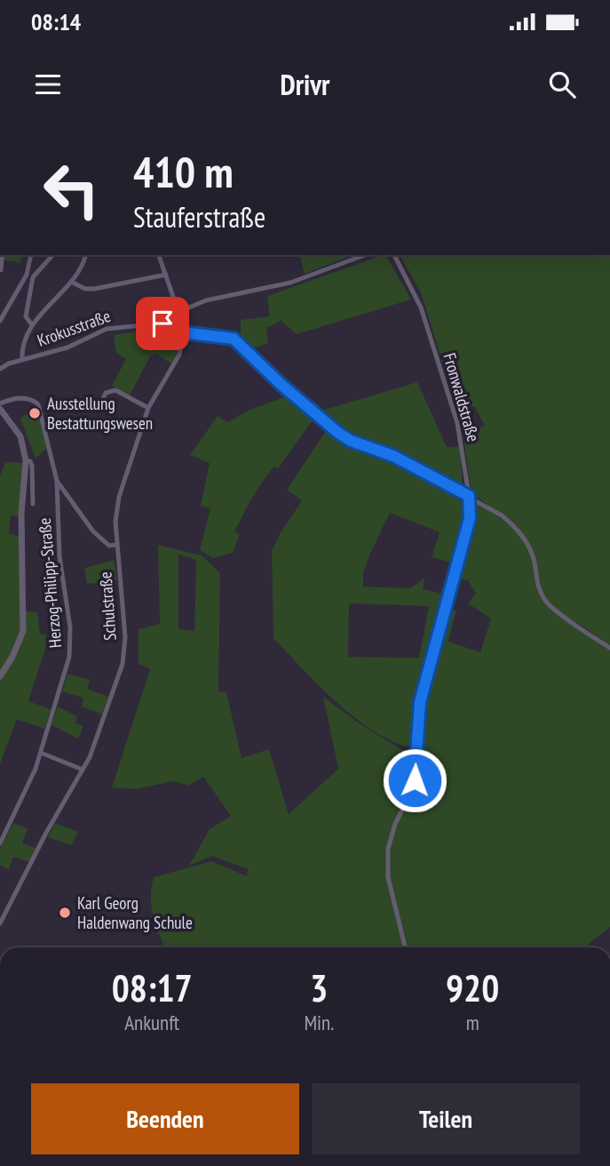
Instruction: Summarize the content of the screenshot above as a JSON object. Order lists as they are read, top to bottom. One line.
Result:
{"streets":{"street":["Krokusstraße","Fronwaldstraße","Herzog-Philipp-Straße","Schulstraße"]},"places":["Ausstellung Bestattungswesen","Karl Georg Haldenwang Schule"],"page":{"status":"08:14","header":"Drivr","turn":["410 m","Stauferstraße"],"eta":["08:17","Ankunft","3","Min.","920","m"],"buttons":["Beenden","Teilen"]}}
